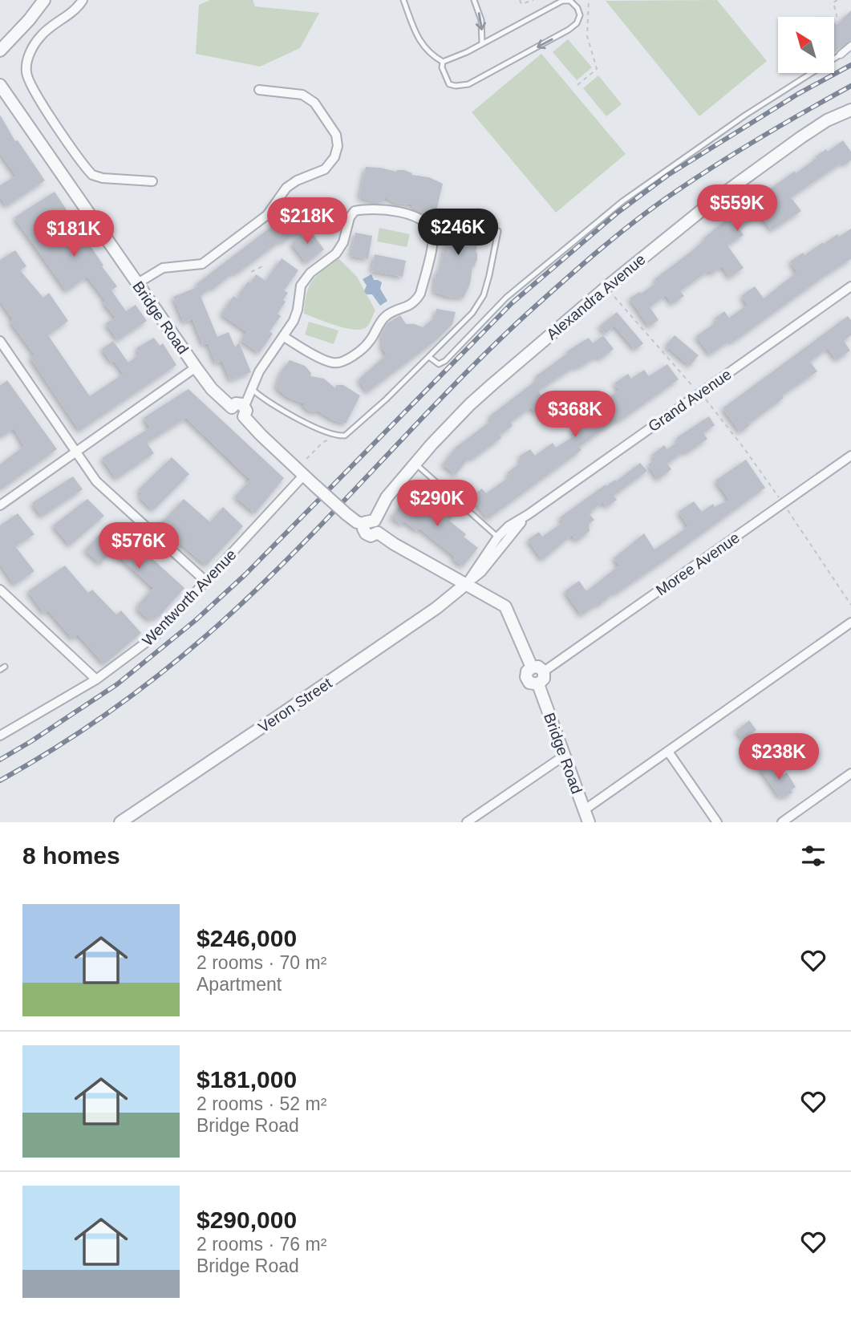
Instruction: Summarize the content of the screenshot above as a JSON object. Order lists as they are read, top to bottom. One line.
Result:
{"streets":{"street":["Alexandra Avenue","Bridge Road","Grand Avenue","Moree Avenue","Wentworth Avenue","Veron Street"]},"crossings":[["Bridge Road","Moree Avenue"],["Grand Avenue","Veron Street"]],"north":"top left","page":{"price":["$559K","$218K","$246K","$181K","$368K","$290K","$576K","$238K"],"heading":"8 homes","list":[{"name":"$246,000","note":"2 rooms · 70 m² · Apartment"},{"name":"$181,000","note":"2 rooms · 52 m² · Bridge Road"},{"name":"$290,000","note":"2 rooms · 76 m² · Bridge Road"}]}}
